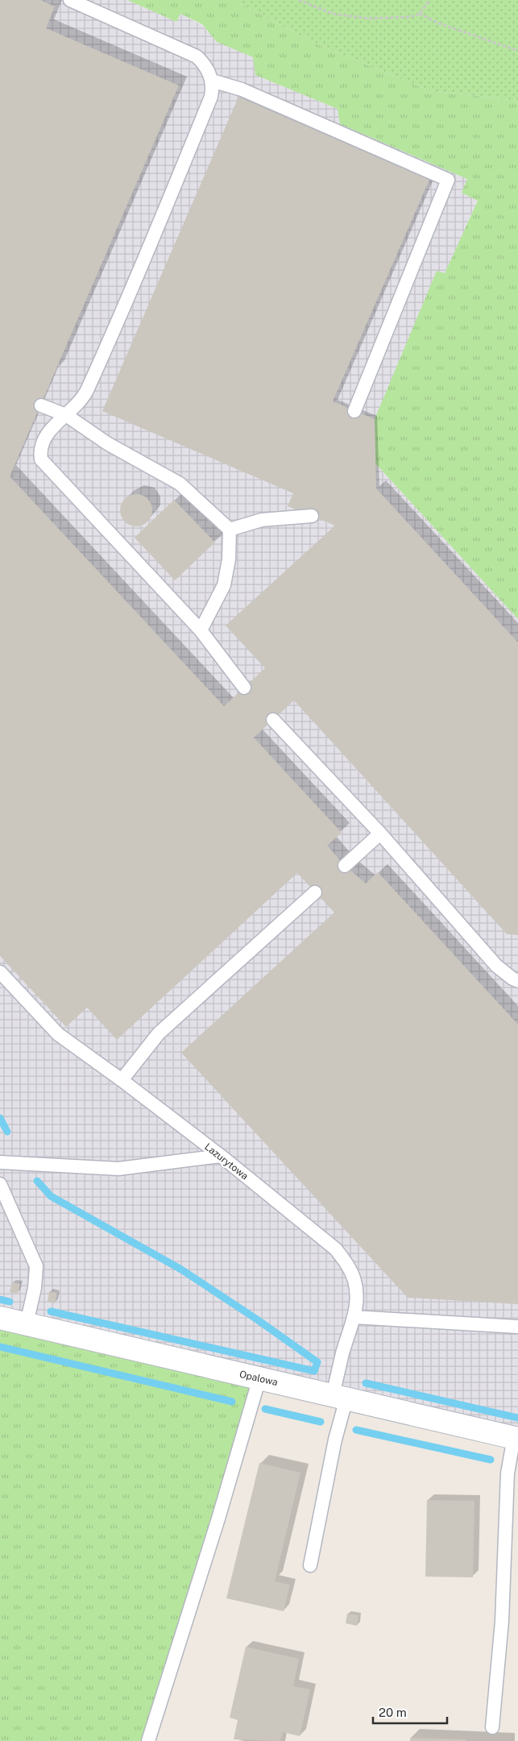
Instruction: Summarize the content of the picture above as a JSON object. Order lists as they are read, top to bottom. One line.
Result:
{"streets":{"street":["Opalowa"],"lane":["Lazurytowa"]},"crossings":[["Lazurytowa","Opalowa"]],"scale_bar":"20 m"}
